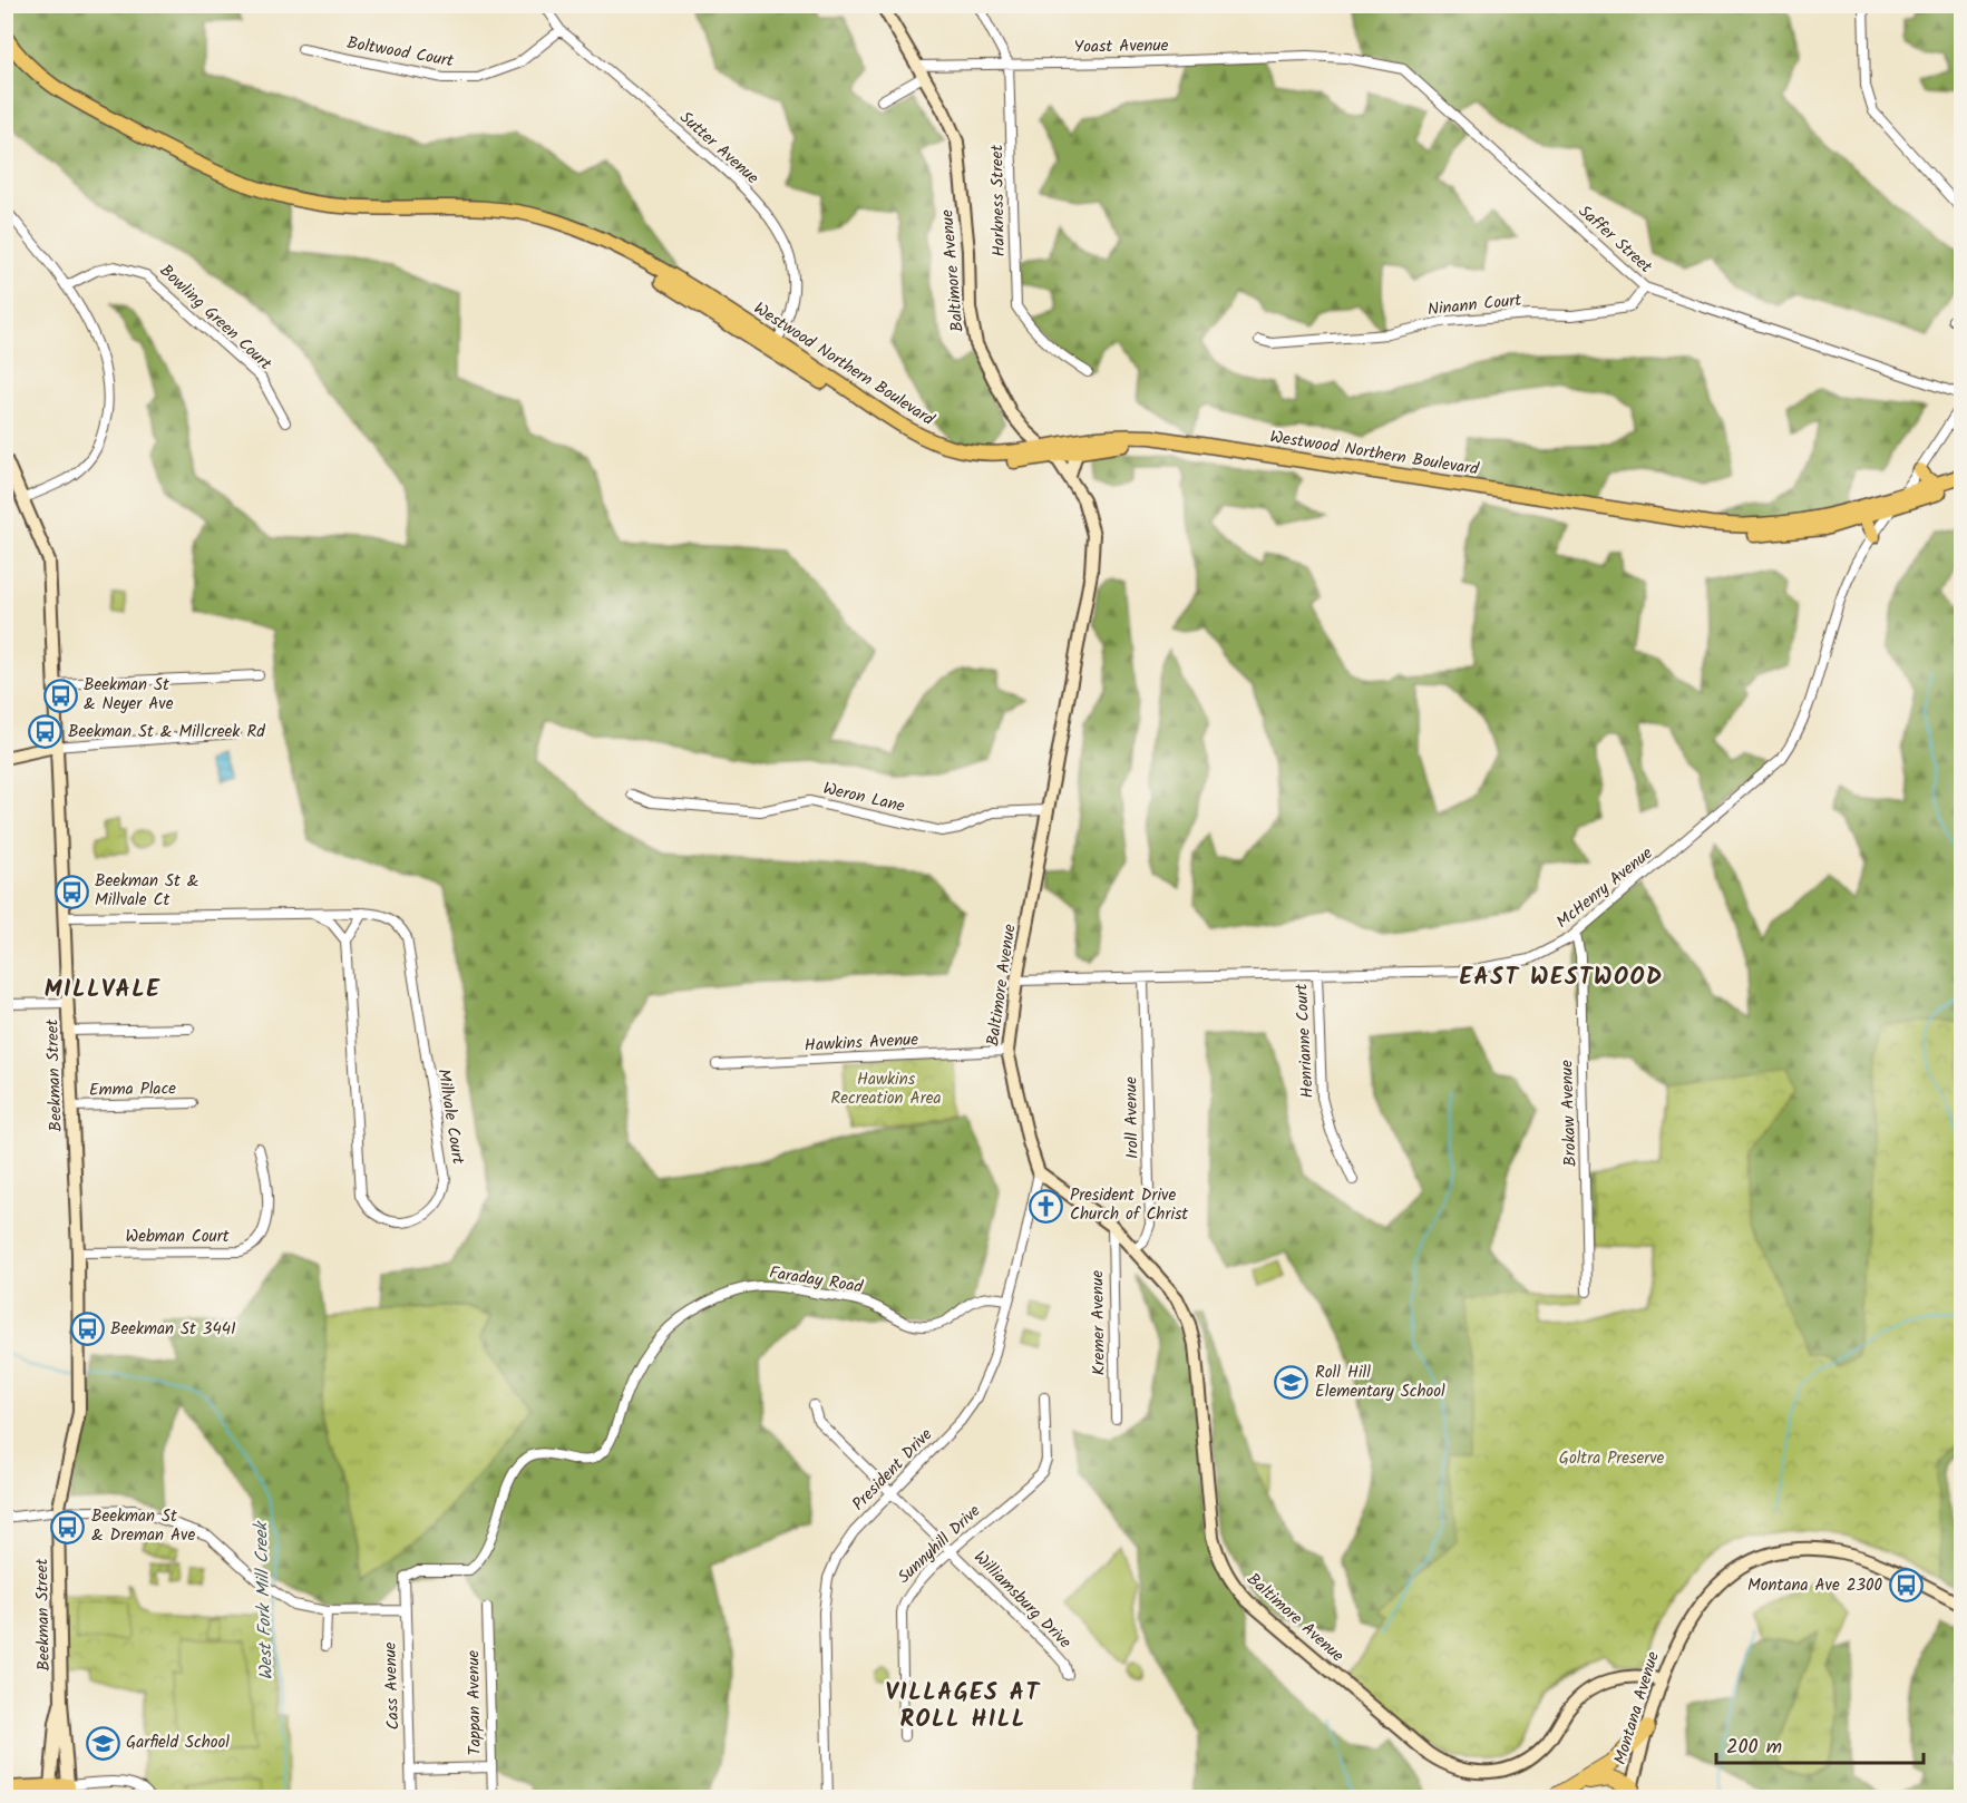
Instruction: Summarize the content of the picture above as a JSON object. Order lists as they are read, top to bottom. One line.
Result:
{"streets":{"main road":["Westwood Northern Boulevard"],"street":["Yoast Avenue","Boltwood Court","Sutter Avenue","Harkness Street","Saffer Street","Baltimore Avenue","Ninann Court","Bowling Green Court","Weron Lane","McHenry Avenue","Henrianne Court","Hawkins Avenue","Beekman Street","Emma Place","Brokaw Avenue","Millvale Court","Iroll Avenue","Webman Court","Faraday Road","Kremer Avenue","President Drive","Sunnyhill Drive","Williamsburg Drive","Cass Avenue","Tappan Avenue","Montana Avenue"]},"crossings":[["Yoast Avenue","Harkness Street"],["Yoast Avenue","Saffer Street"],["Yoast Avenue","Baltimore Avenue"],["Boltwood Court","Sutter Avenue"],["Sutter Avenue","Westwood Northern Boulevard"],["Saffer Street","Ninann Court"],["Baltimore Avenue","Westwood Northern Boulevard"],["Baltimore Avenue","Weron Lane"],["Baltimore Avenue","McHenry Avenue"],["Baltimore Avenue","Hawkins Avenue"],["Baltimore Avenue","Iroll Avenue"],["Baltimore Avenue","Kremer Avenue"],["Baltimore Avenue","President Drive"],["Baltimore Avenue","Montana Avenue"],["Westwood Northern Boulevard","McHenry Avenue"],["McHenry Avenue","Henrianne Court"],["McHenry Avenue","Brokaw Avenue"],["McHenry Avenue","Iroll Avenue"],["Beekman Street","Emma Place"],["Beekman Street","Millvale Court"],["Beekman Street","Webman Court"],["Faraday Road","President Drive"],["Faraday Road","Cass Avenue"],["President Drive","Williamsburg Drive"],["Sunnyhill Drive","Williamsburg Drive"]],"districts":["EAST WESTWOOD","MILLVALE","VILLAGES AT ROLL HILL"],"water":["West Fork Mill Creek"],"parks":["Hawkins Recreation Area","Goltra Preserve"],"places":{"bus stop":["Beekman St & Neyer Ave","Beekman St & Millcreek Rd","Beekman St & Millvale Ct","Beekman St 3441","Beekman St & Dreman Ave","Montana Ave 2300"],"church":["President Drive Church of Christ"],"school or university":["Roll Hill Elementary School","Garfield School"]},"scale_bar":"200 m"}
